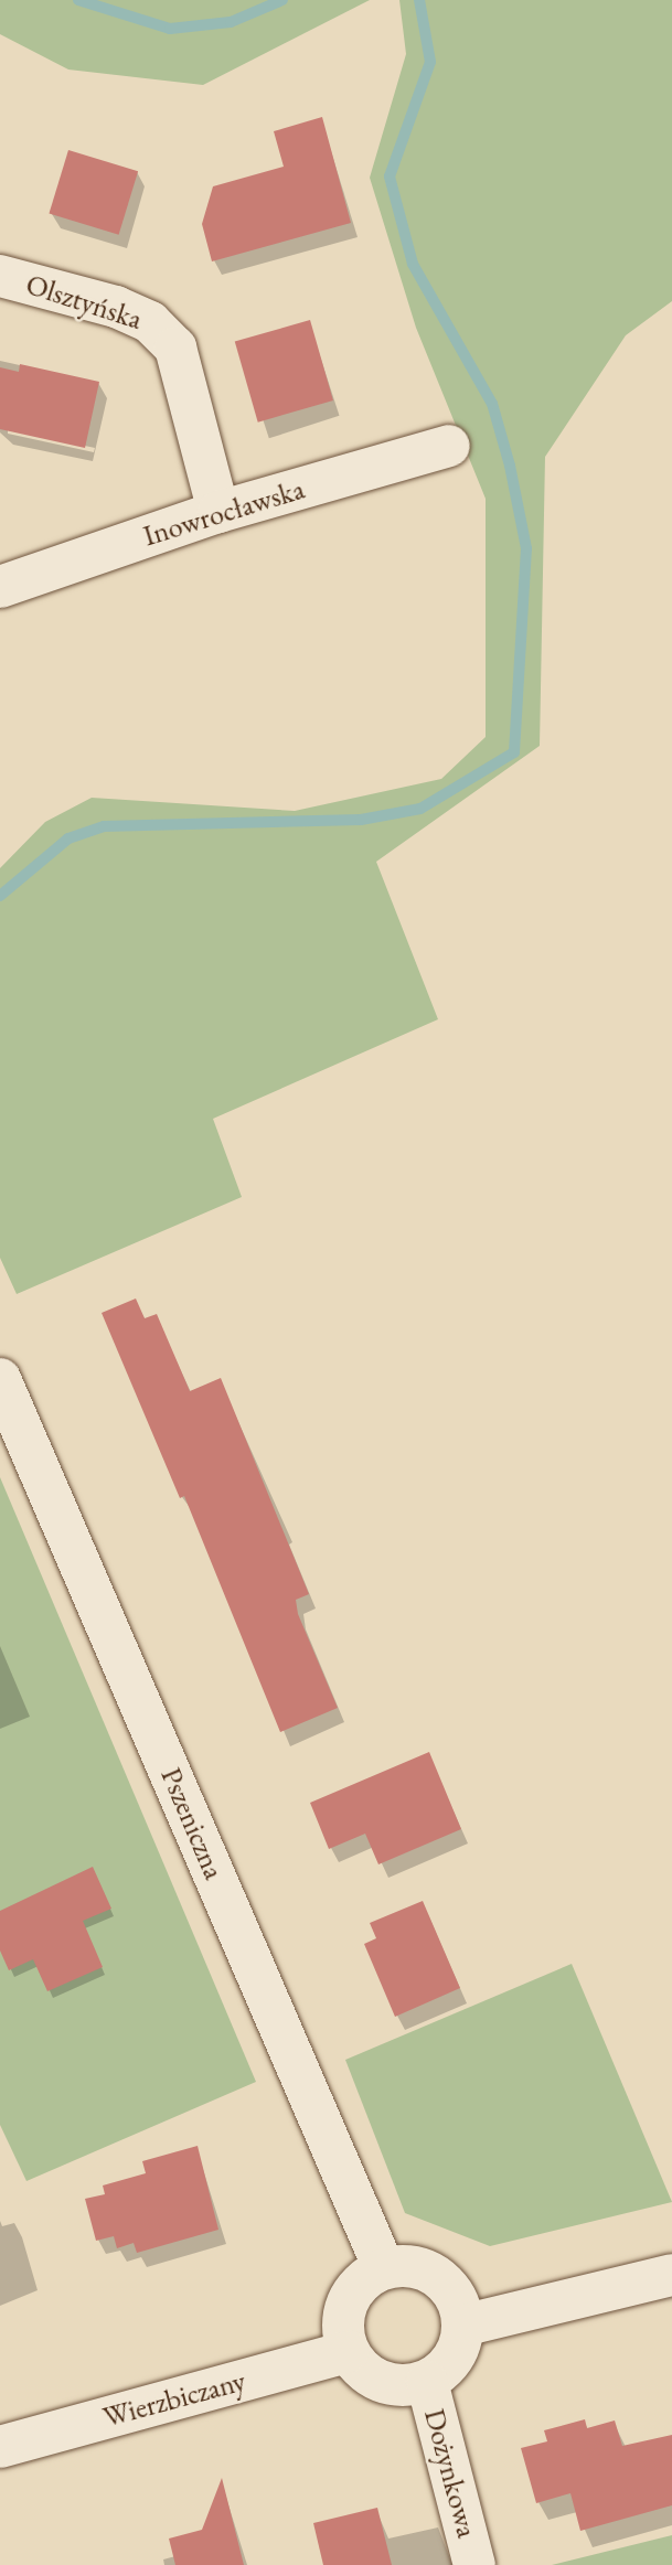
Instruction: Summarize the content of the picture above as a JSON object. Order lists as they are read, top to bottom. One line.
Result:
{"streets":{"street":["Olsztyńska","Inowrocławska","Pszeniczna","Wierzbiczany","Dożynkowa"]},"crossings":[["Olsztyńska","Inowrocławska"],["Pszeniczna","Wierzbiczany"],["Pszeniczna","Dożynkowa"],["Wierzbiczany","Dożynkowa"]]}
